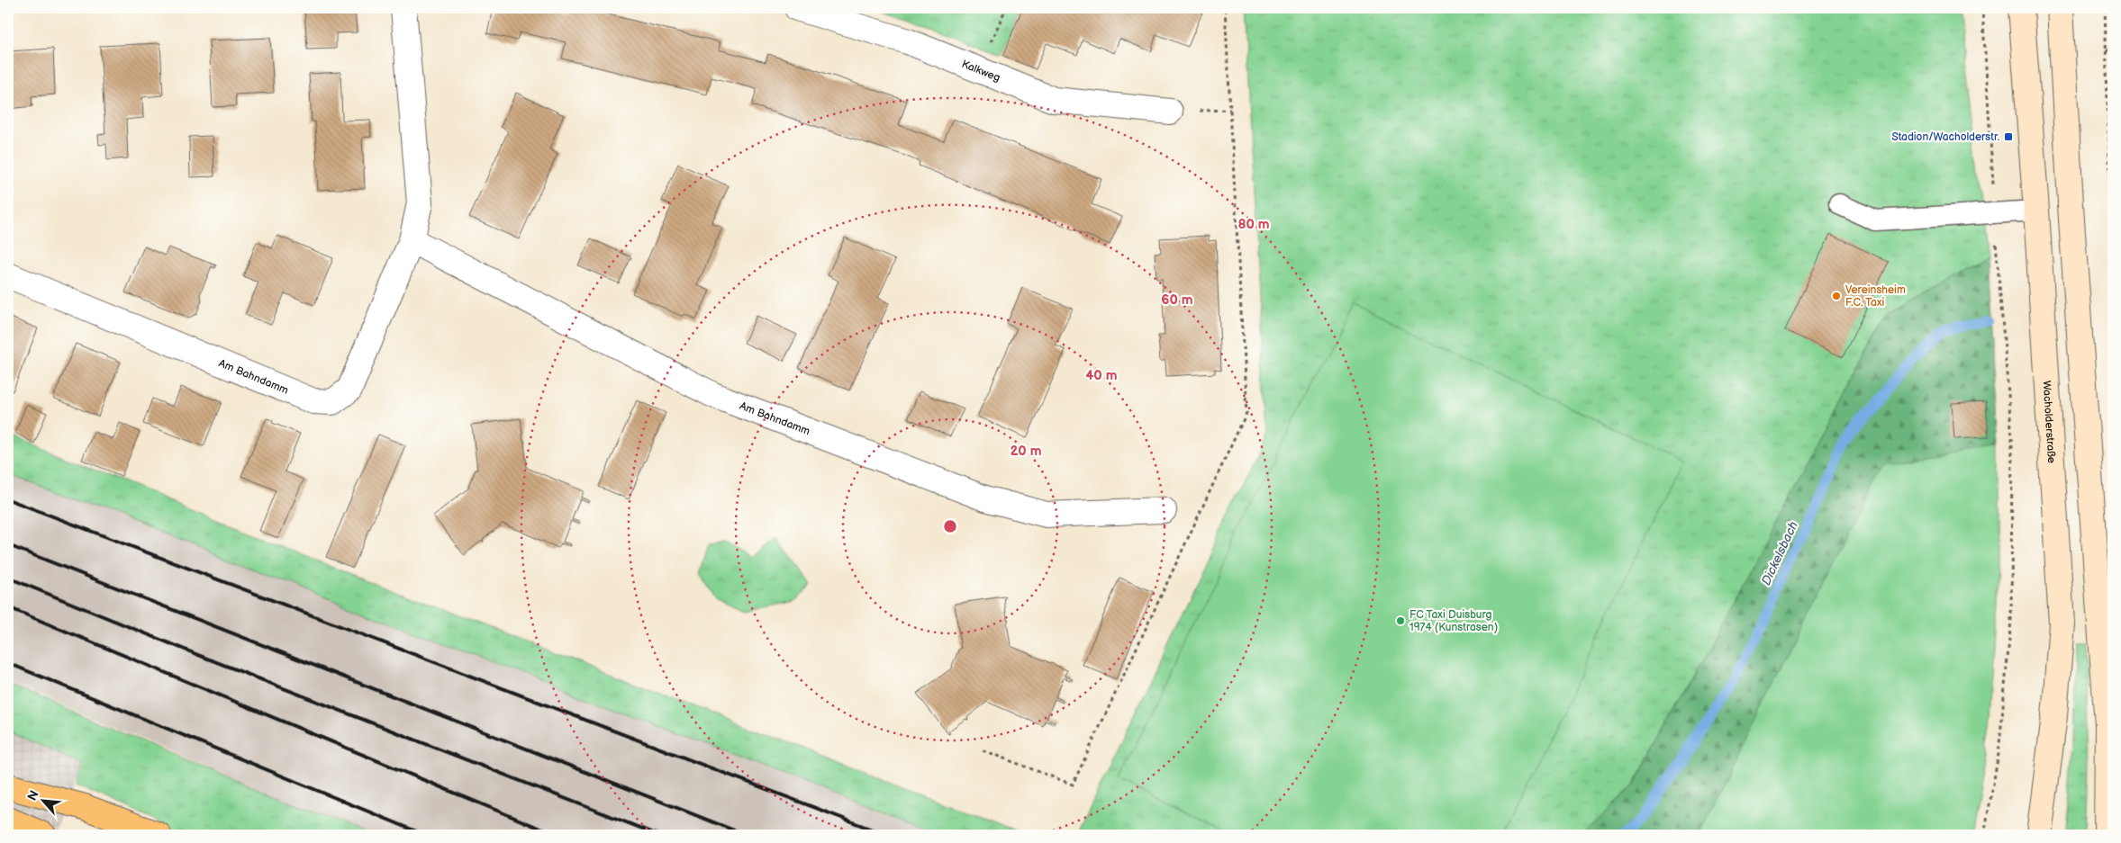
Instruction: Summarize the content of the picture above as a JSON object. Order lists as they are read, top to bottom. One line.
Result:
{"streets":{"street":["Kalkweg","Am Bahndamm","Wacholderstraße"]},"water":["Dickelsbach"],"places":{"transit":["Stadion/Wacholderstr."],"other":["Vereinsheim F.C. Taxi","FC Taxi Duisburg 1974 (Kunstrasen)"]},"north":"top left","rings":["80 m","60 m","40 m","20 m"]}
